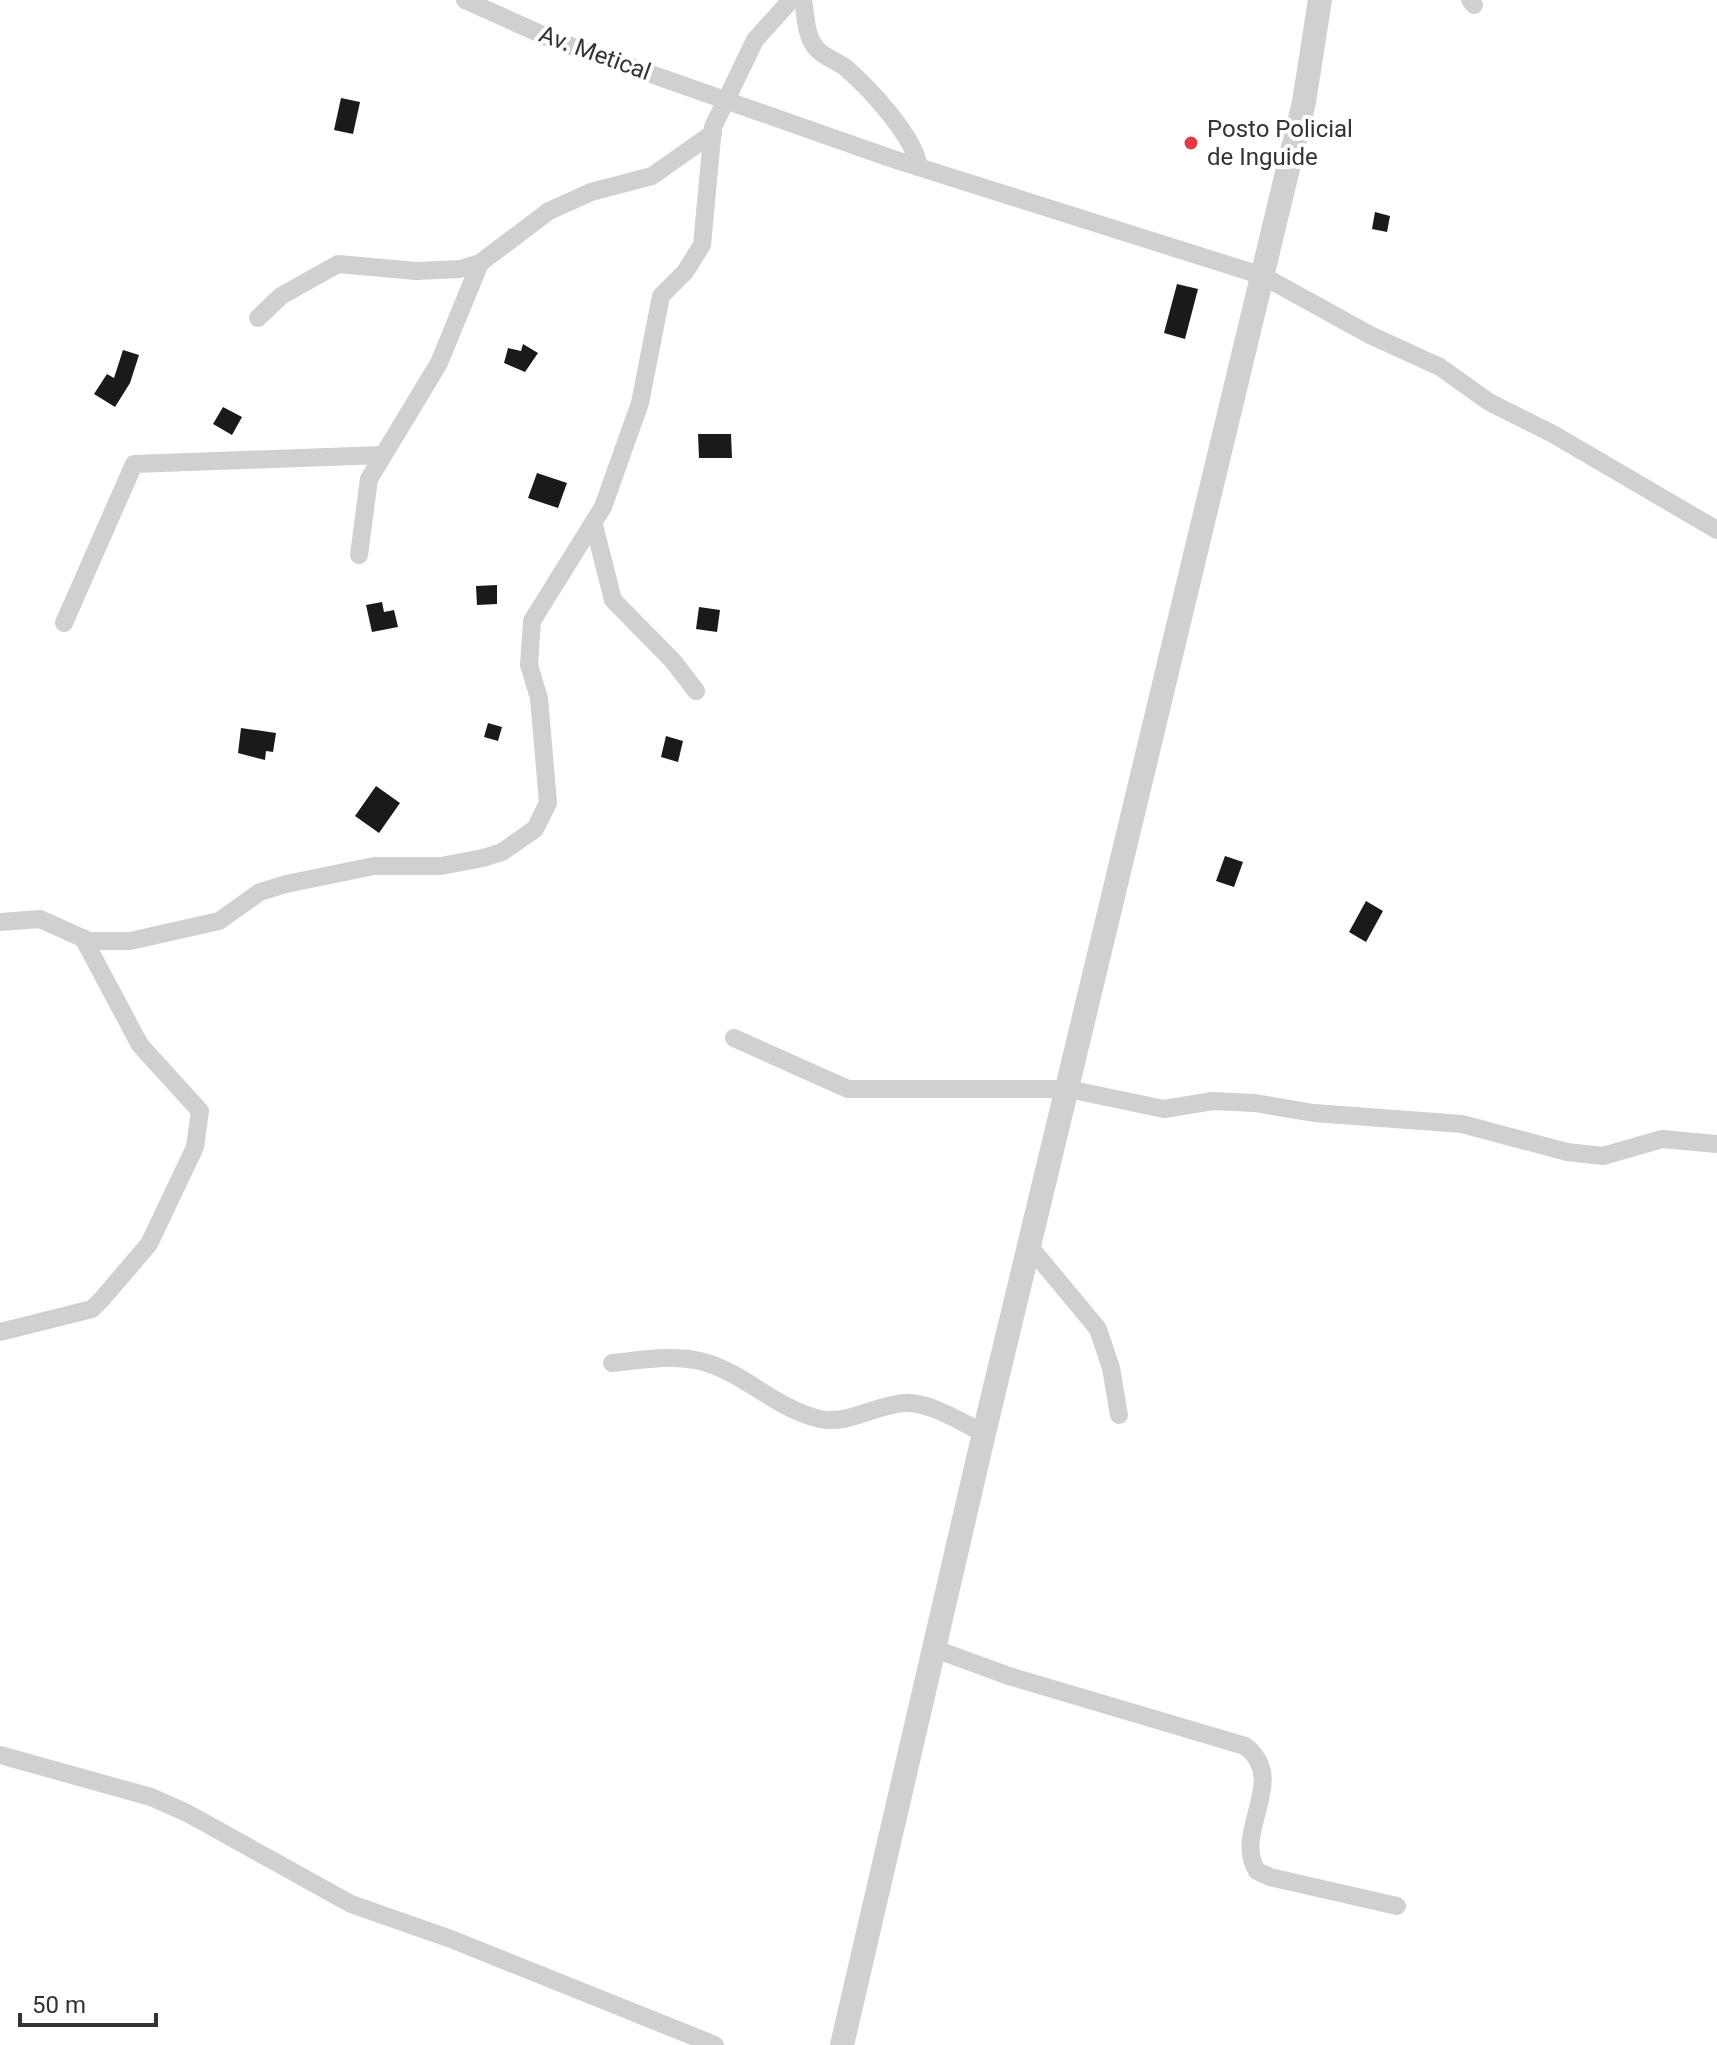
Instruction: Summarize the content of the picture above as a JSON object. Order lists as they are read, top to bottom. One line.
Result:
{"streets":{"street":["Av. Metical"]},"places":["Posto Policial de Inguide"],"scale_bar":"50 m"}
